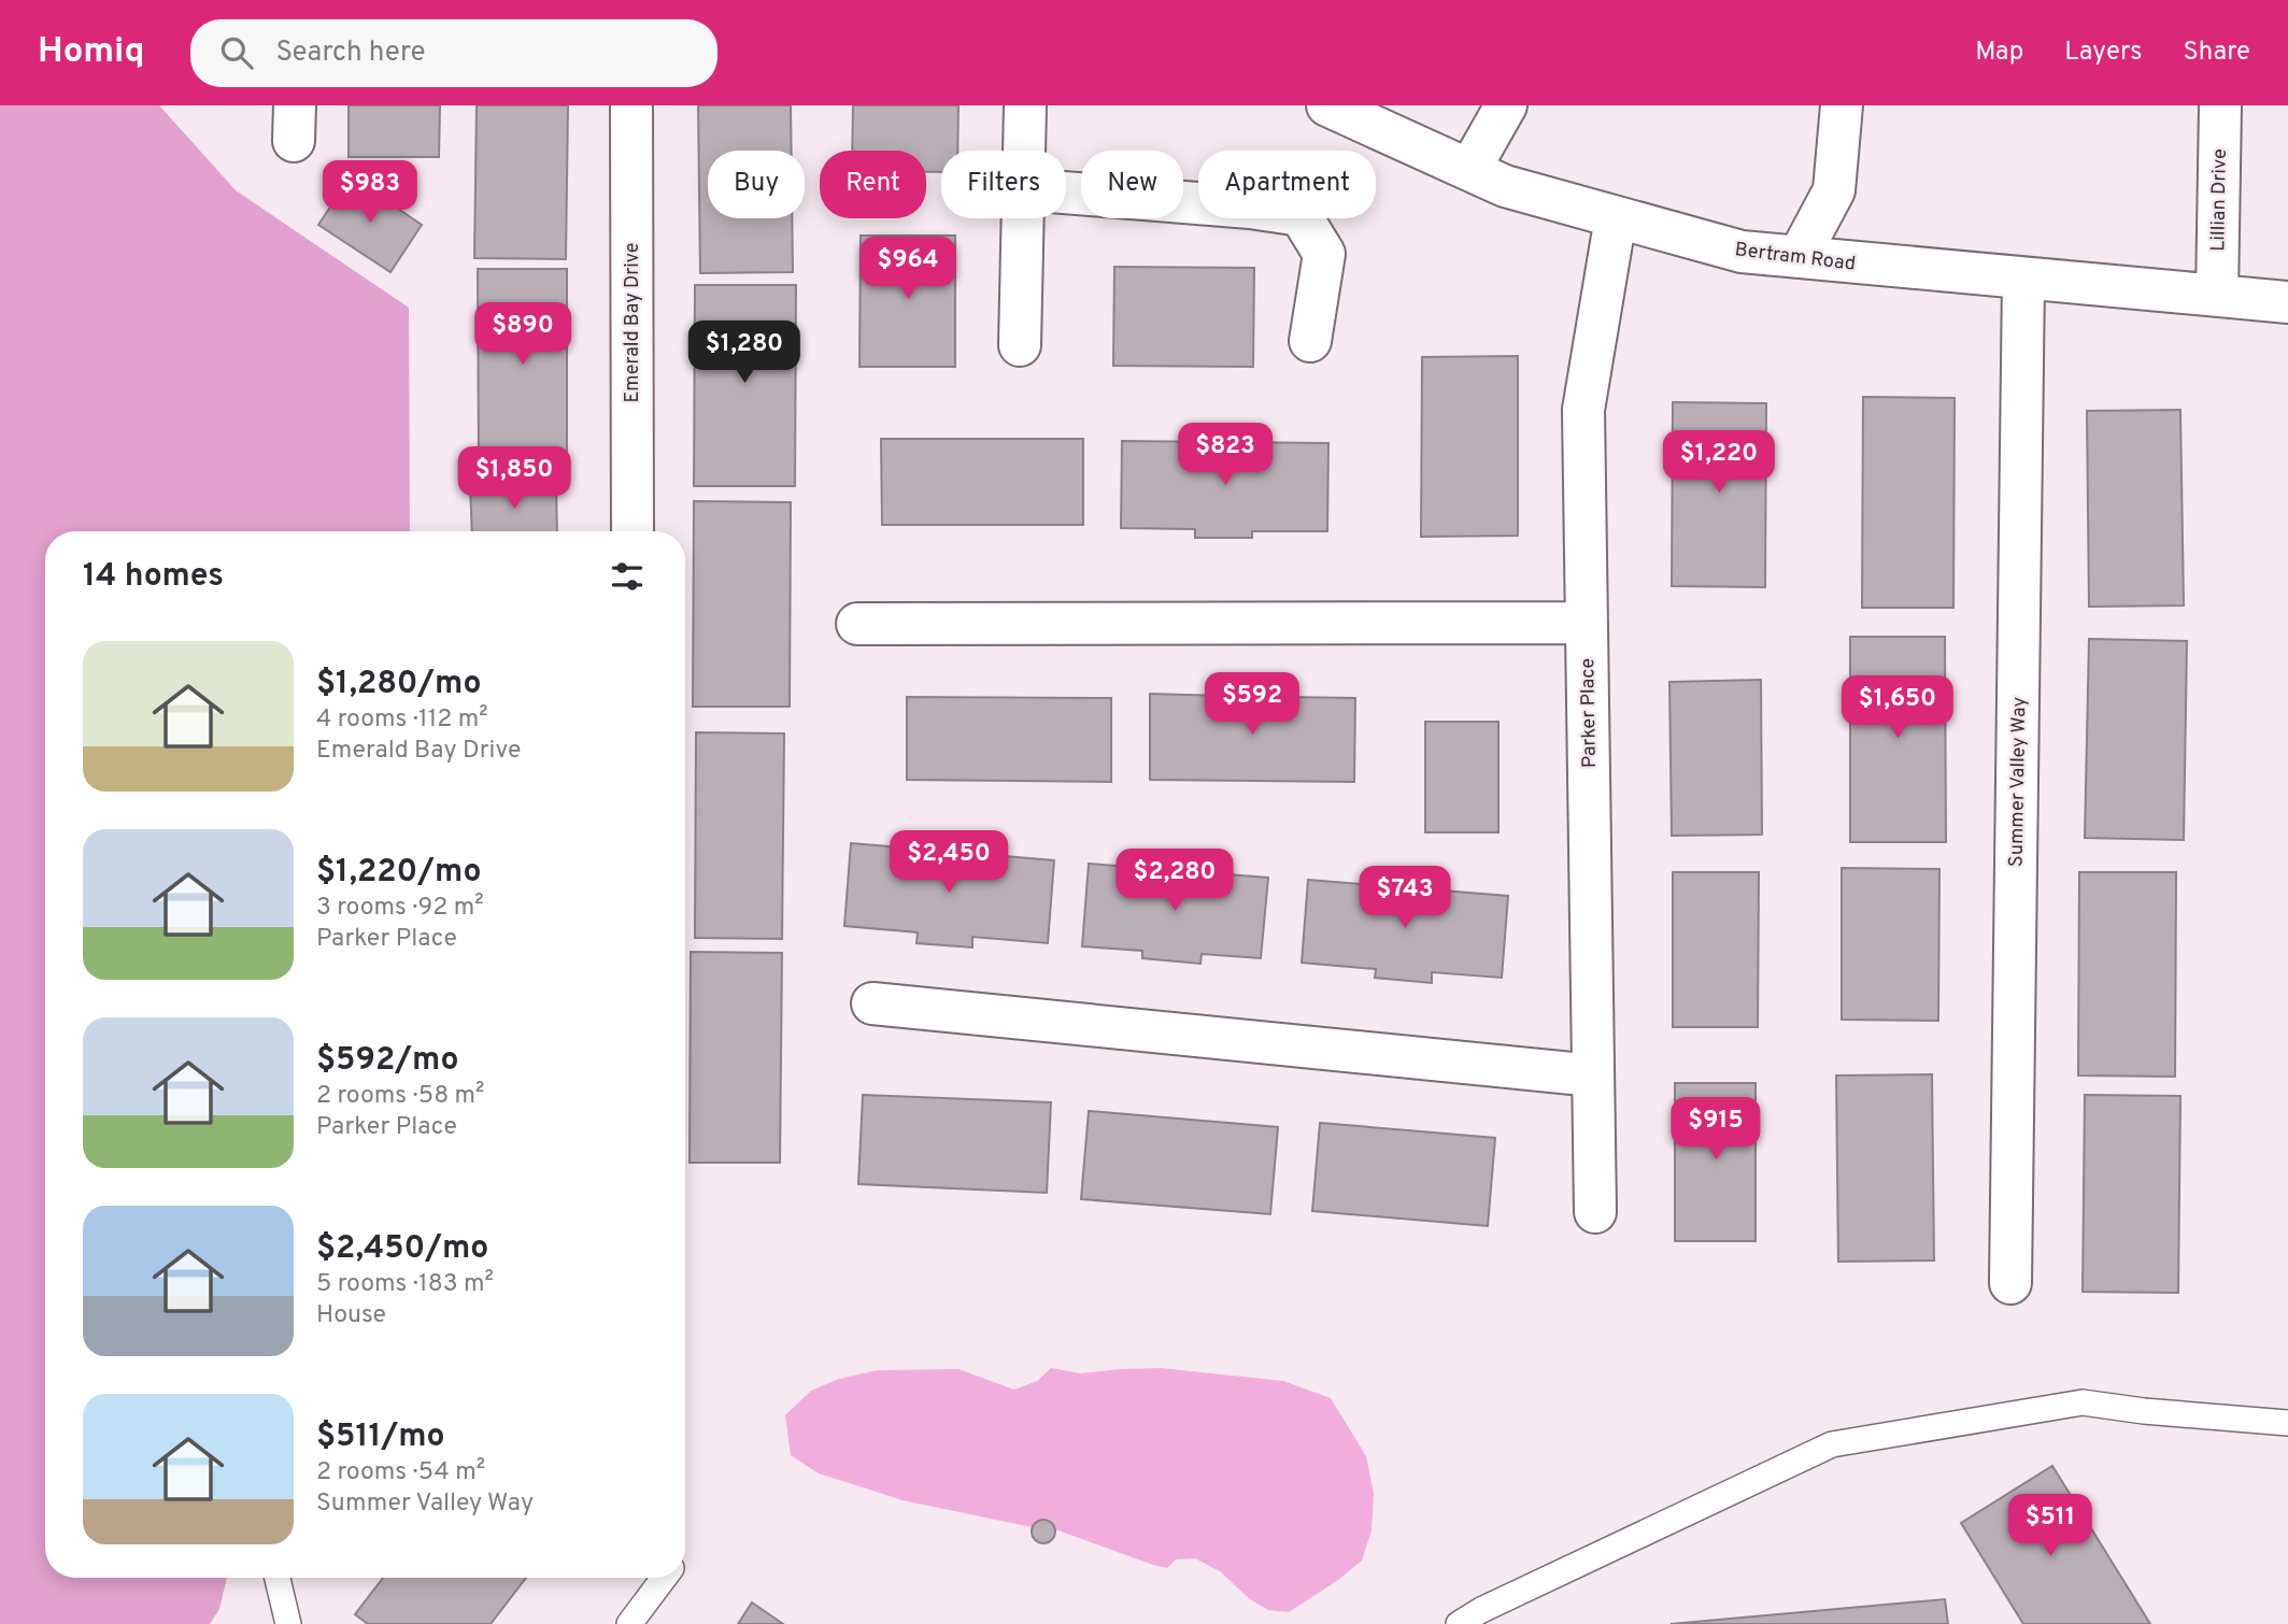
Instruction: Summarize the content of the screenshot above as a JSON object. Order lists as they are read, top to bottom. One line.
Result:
{"streets":{"street":["Lillian Drive","Bertram Road","Emerald Bay Drive","Parker Place","Summer Valley Way"]},"crossings":[["Lillian Drive","Bertram Road"],["Bertram Road","Parker Place"],["Bertram Road","Summer Valley Way"]],"page":{"header":"Homiq","search":"Search here","nav":["Map","Layers","Share"],"chip":["Buy","Rent","Filters","New","Apartment"],"price":["$983","$964","$890","$1,280","$823","$1,220","$1,850","$592","$1,650","$2,450","$2,280","$743","$915","$511"],"heading":"14 homes","list":[{"name":"$1,280/mo","note":"4 rooms · 112 m² · Emerald Bay Drive"},{"name":"$1,220/mo","note":"3 rooms · 92 m² · Parker Place"},{"name":"$592/mo","note":"2 rooms · 58 m² · Parker Place"},{"name":"$2,450/mo","note":"5 rooms · 183 m² · House"},{"name":"$511/mo","note":"2 rooms · 54 m² · Summer Valley Way"}]}}
